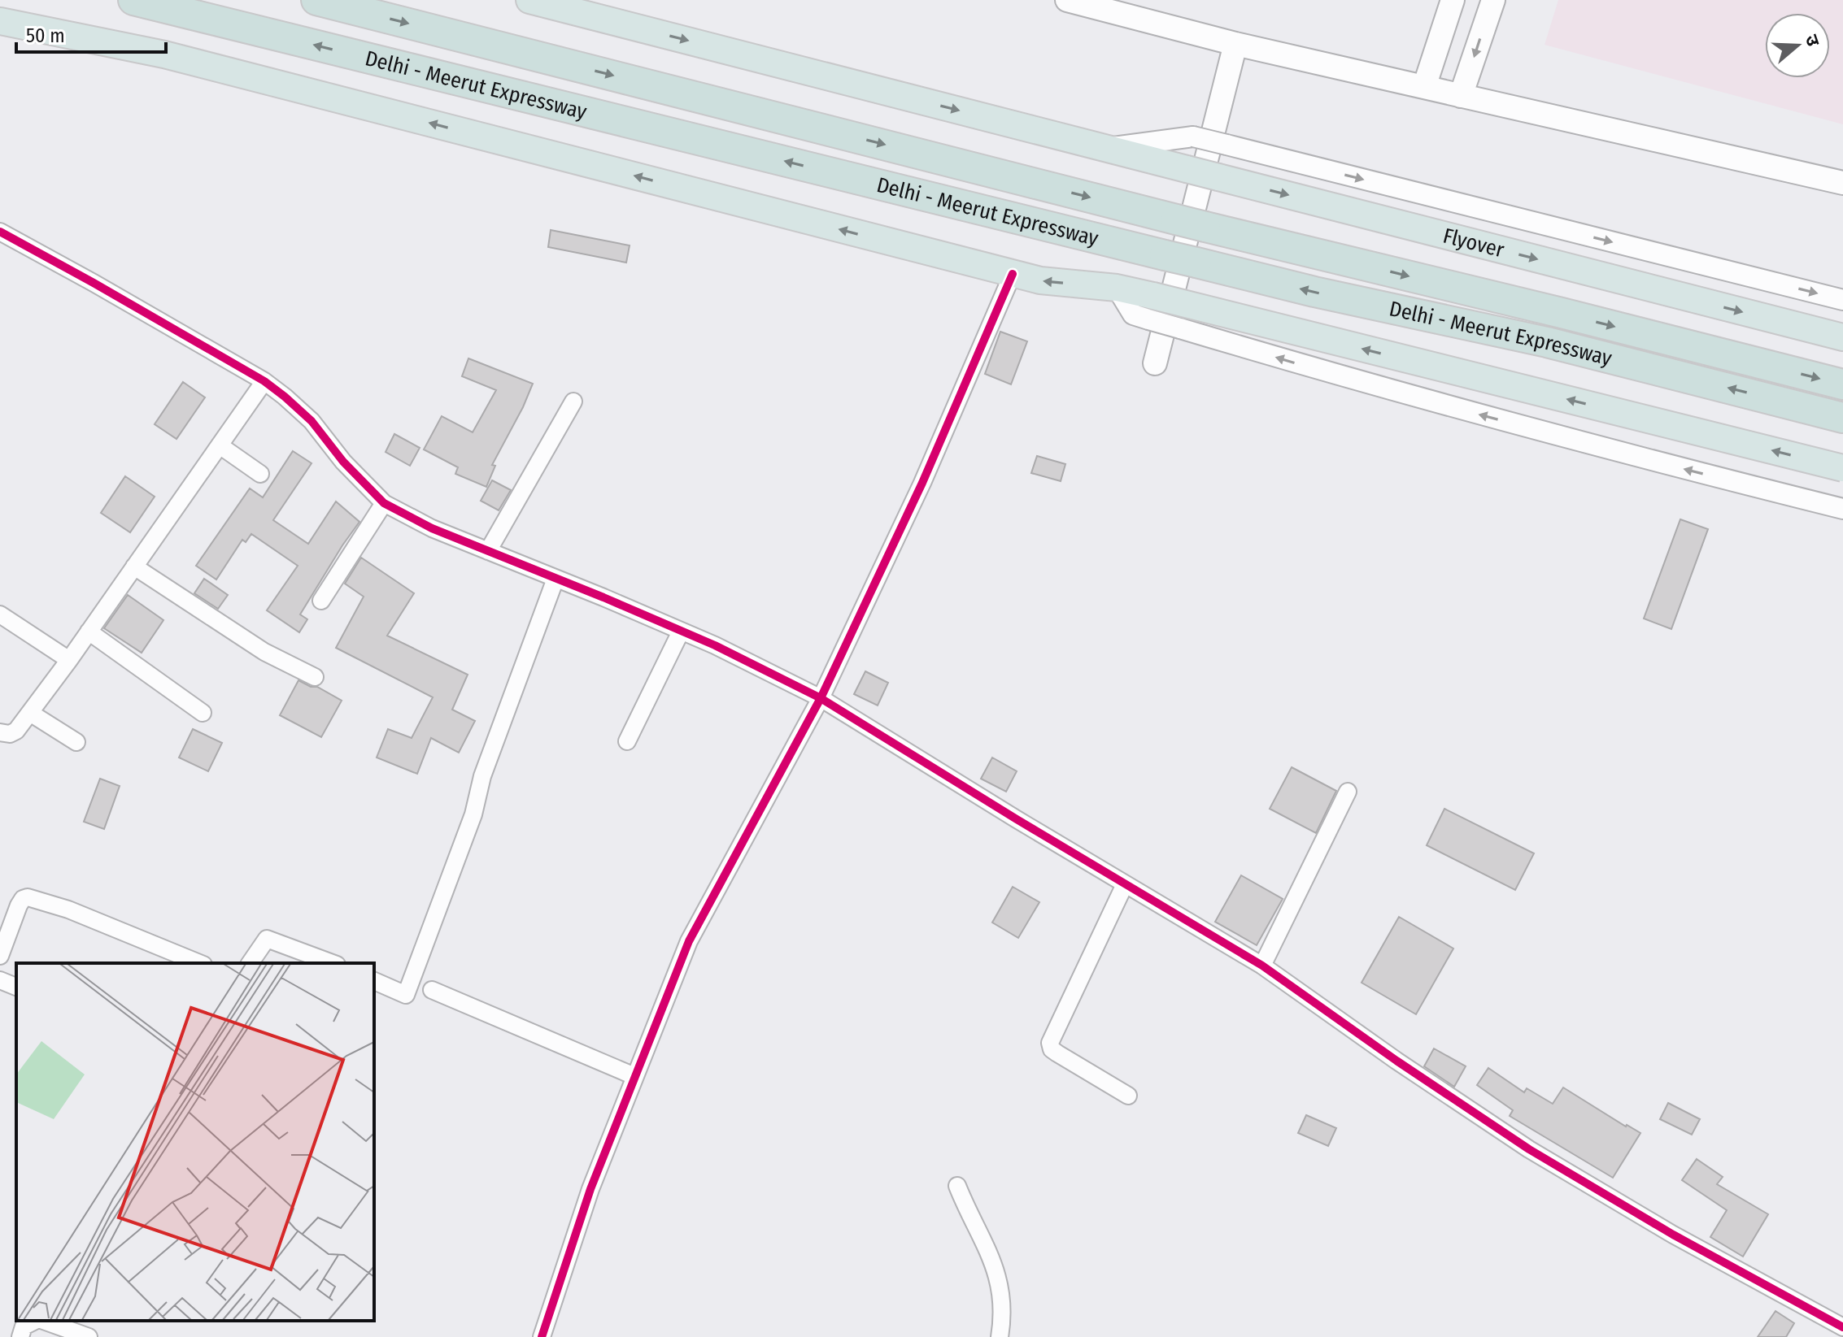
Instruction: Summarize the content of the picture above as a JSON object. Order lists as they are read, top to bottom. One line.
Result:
{"streets":{"highway":["Delhi - Meerut Expressway","Flyover"]},"scale_bar":"50 m","north":"right"}
